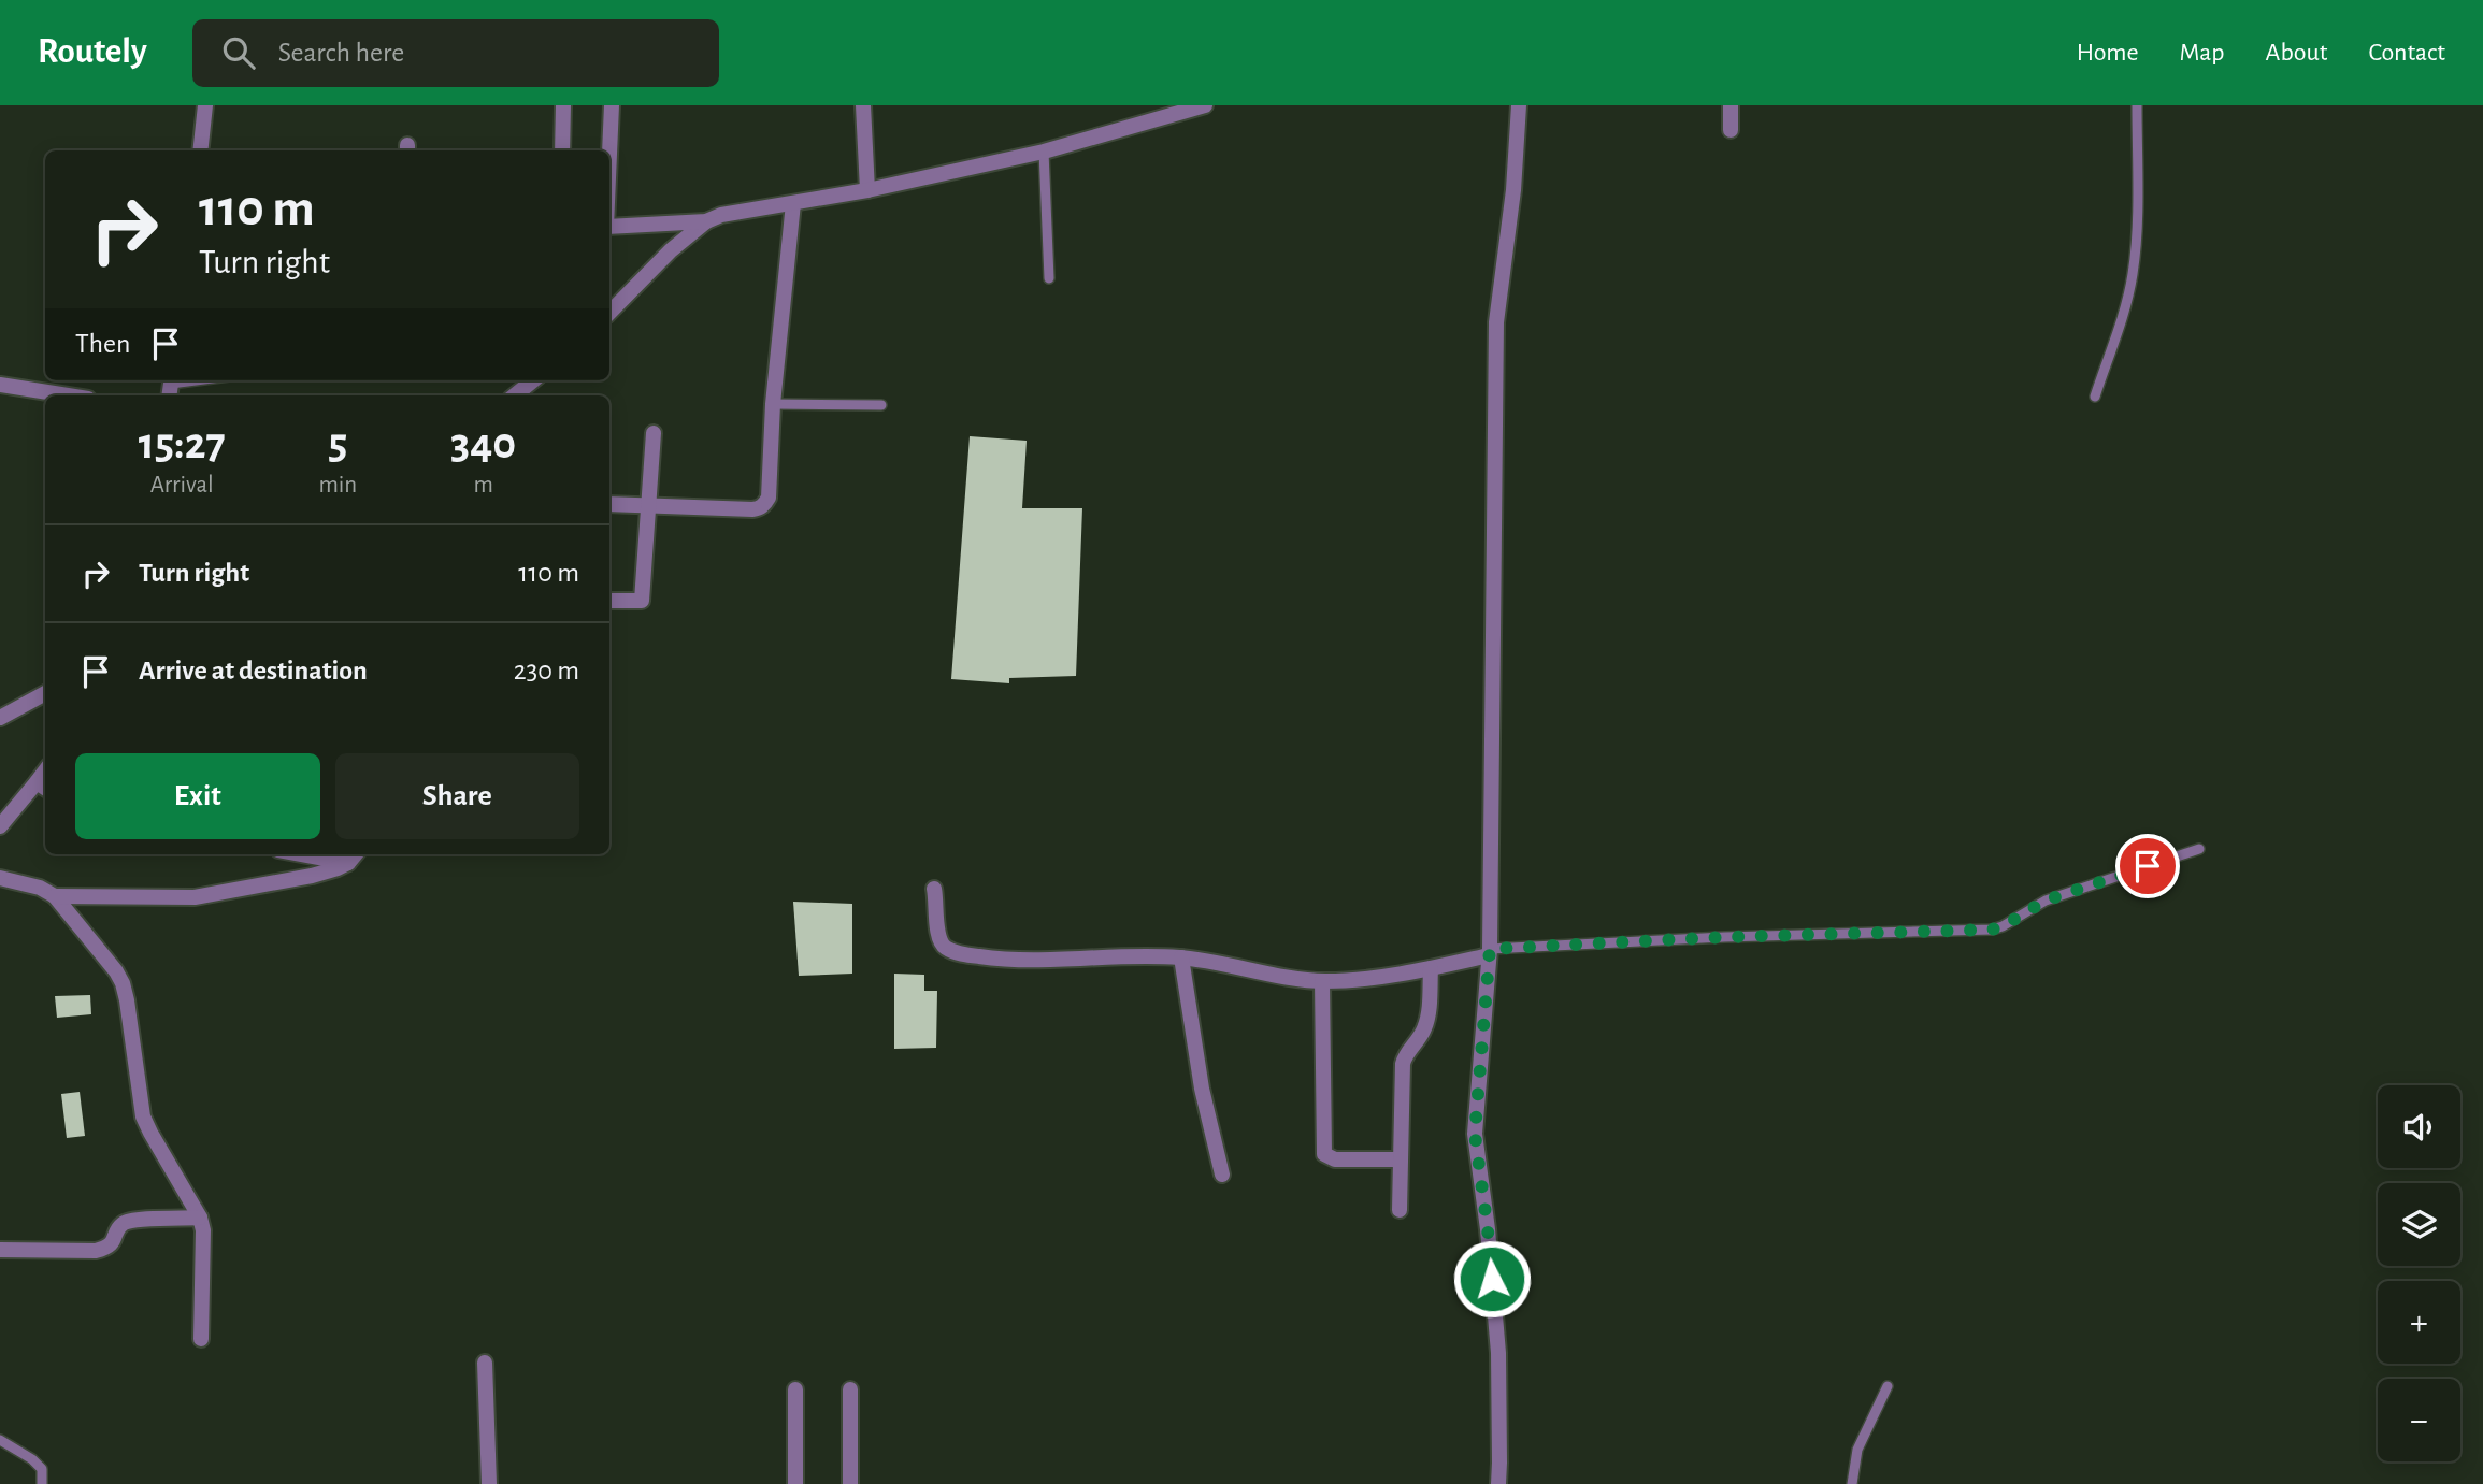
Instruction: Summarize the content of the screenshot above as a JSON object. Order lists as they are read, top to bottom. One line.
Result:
{"page":{"header":"Routely","search":"Search here","nav":["Home","Map","About","Contact"],"turn":["110 m","Turn right"],"then":"Then","eta":["15:27","Arrival","5","min","340","m"],"list":[{"name":"Turn right","value":"110 m"},{"name":"Arrive at destination","value":"230 m"}],"buttons":["Exit","Share"],"map_buttons":["+","−"]}}
